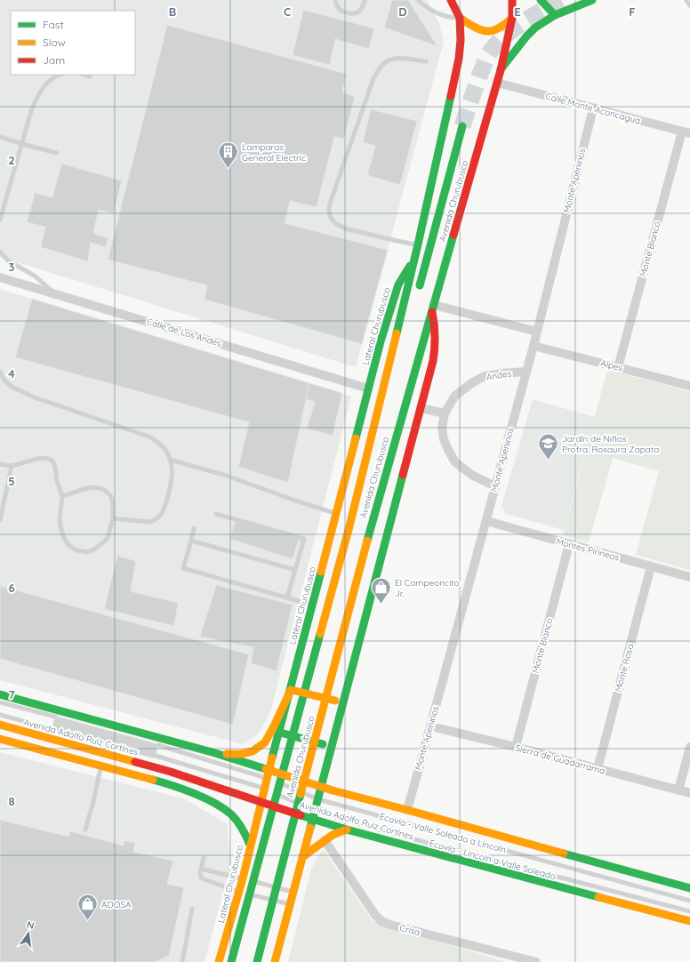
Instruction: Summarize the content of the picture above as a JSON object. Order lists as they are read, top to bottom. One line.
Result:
{"streets":{"main road":["Avenida Churubusco","Lateral Churubusco","Avenida Adolfo Ruiz Cortínes"],"street":["Calle Monte Aconcagua","Monte Apeninos","Monte Blanco","Calle de Los Andes","Alpes","Andes","Montes Pirineos","Monte Rosa","Sierra de Guadarrama","Crisa"],"lane":["Ecovía - Valle Soleado a Lincoln","Ecovía - Lincoln a Valle Soleado"]},"crossings":[["Calle Monte Aconcagua","Monte Apeninos"],["Calle Monte Aconcagua","Avenida Churubusco"],["Calle Monte Aconcagua","Monte Blanco"],["Monte Apeninos","Alpes"],["Monte Apeninos","Andes"],["Monte Apeninos","Montes Pirineos"],["Monte Apeninos","Sierra de Guadarrama"],["Avenida Churubusco","Lateral Churubusco"],["Monte Blanco","Alpes"],["Monte Blanco","Montes Pirineos"],["Monte Blanco","Sierra de Guadarrama"],["Lateral Churubusco","Calle de Los Andes"],["Lateral Churubusco","Avenida Adolfo Ruiz Cortínes"],["Lateral Churubusco","Ecovía - Valle Soleado a Lincoln"],["Lateral Churubusco","Ecovía - Lincoln a Valle Soleado"],["Montes Pirineos","Monte Rosa"],["Monte Rosa","Sierra de Guadarrama"]],"places":{"building":["Lamparas General Electric"],"school or university":["Jardín de Niños Profra. Rosaura Zapata"],"shop":["El Campeoncito Jr.","ADOSA"]},"legend":["Fast","Slow","Jam"],"north":"top","grid":{"columns":["B","C","D","E","F"],"rows":["2","3","4","5","6","7","8"]}}
